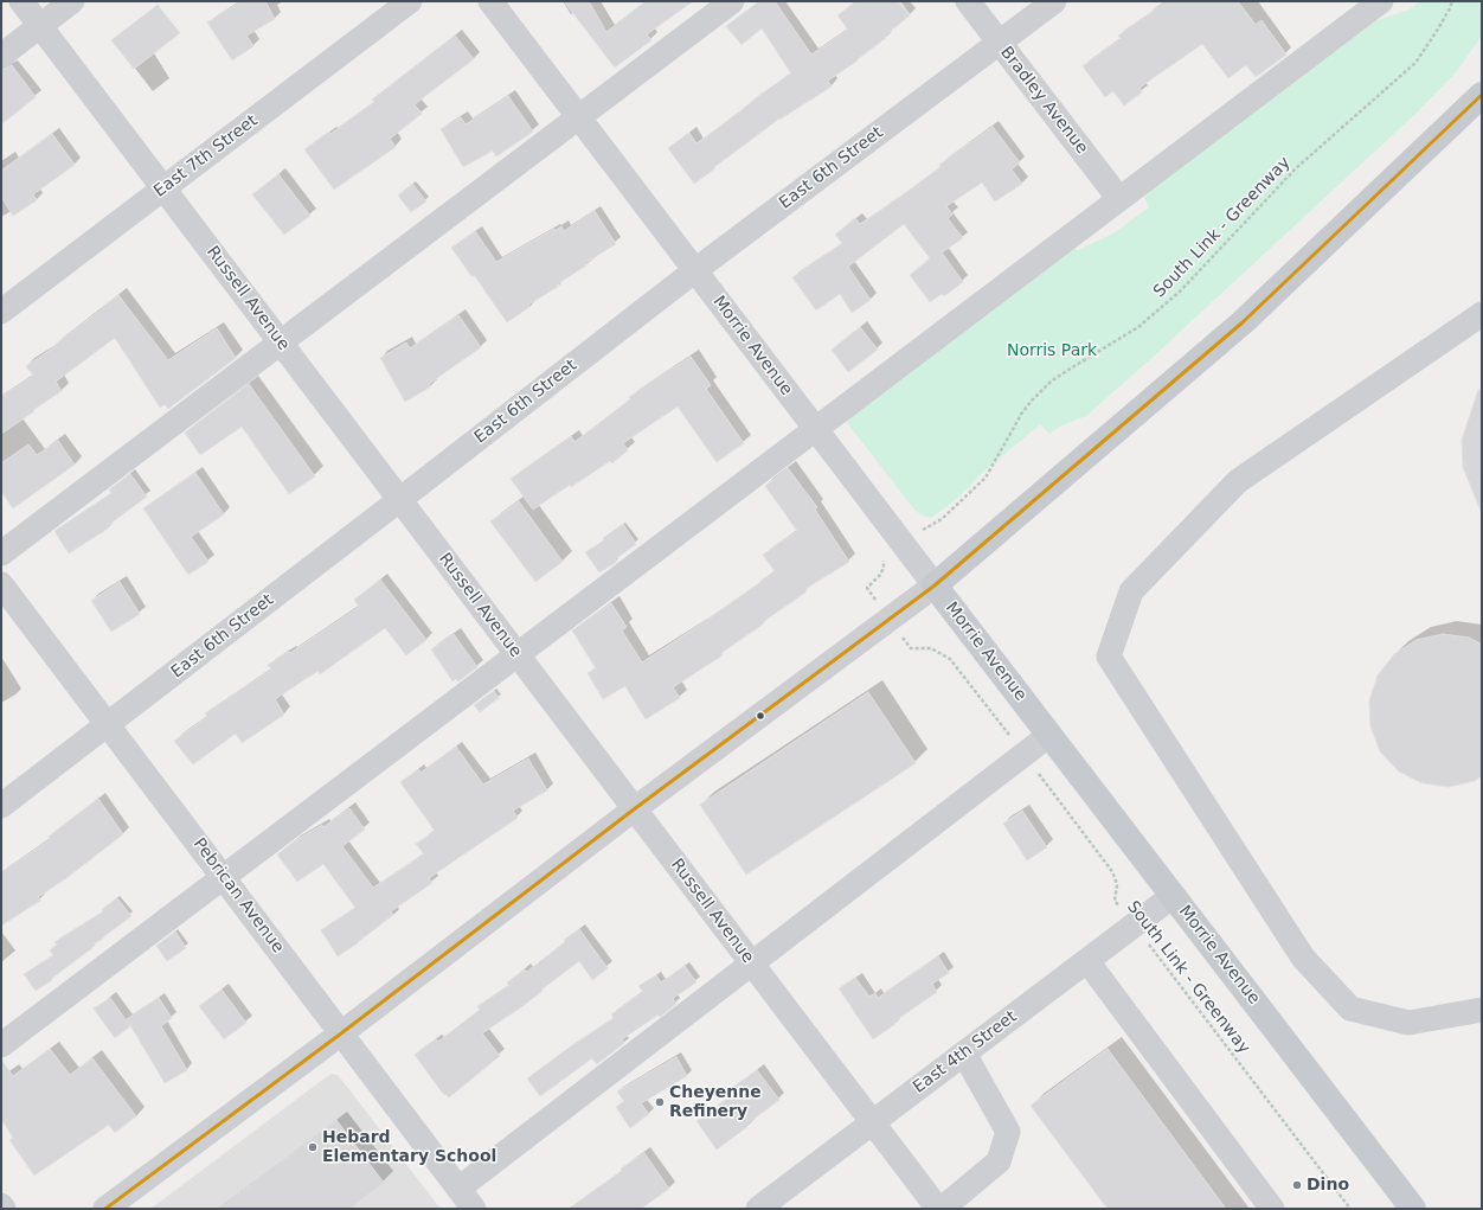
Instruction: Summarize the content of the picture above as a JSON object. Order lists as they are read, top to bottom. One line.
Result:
{"streets":{"main road":["Morrie Avenue"],"street":["Bradley Avenue","East 7th Street","East 6th Street","Russell Avenue","Pebrican Avenue","East 4th Street"],"path":["South Link - Greenway"]},"crossings":[["Bradley Avenue","East 6th Street"],["East 7th Street","Russell Avenue"],["East 6th Street","Russell Avenue"],["East 6th Street","Morrie Avenue"],["East 6th Street","Pebrican Avenue"],["South Link - Greenway","Morrie Avenue"],["South Link - Greenway","East 4th Street"],["Russell Avenue","East 4th Street"],["Morrie Avenue","East 4th Street"]],"parks":["Norris Park"],"places":["Cheyenne Refinery","Hebard Elementary School","Dino"]}
